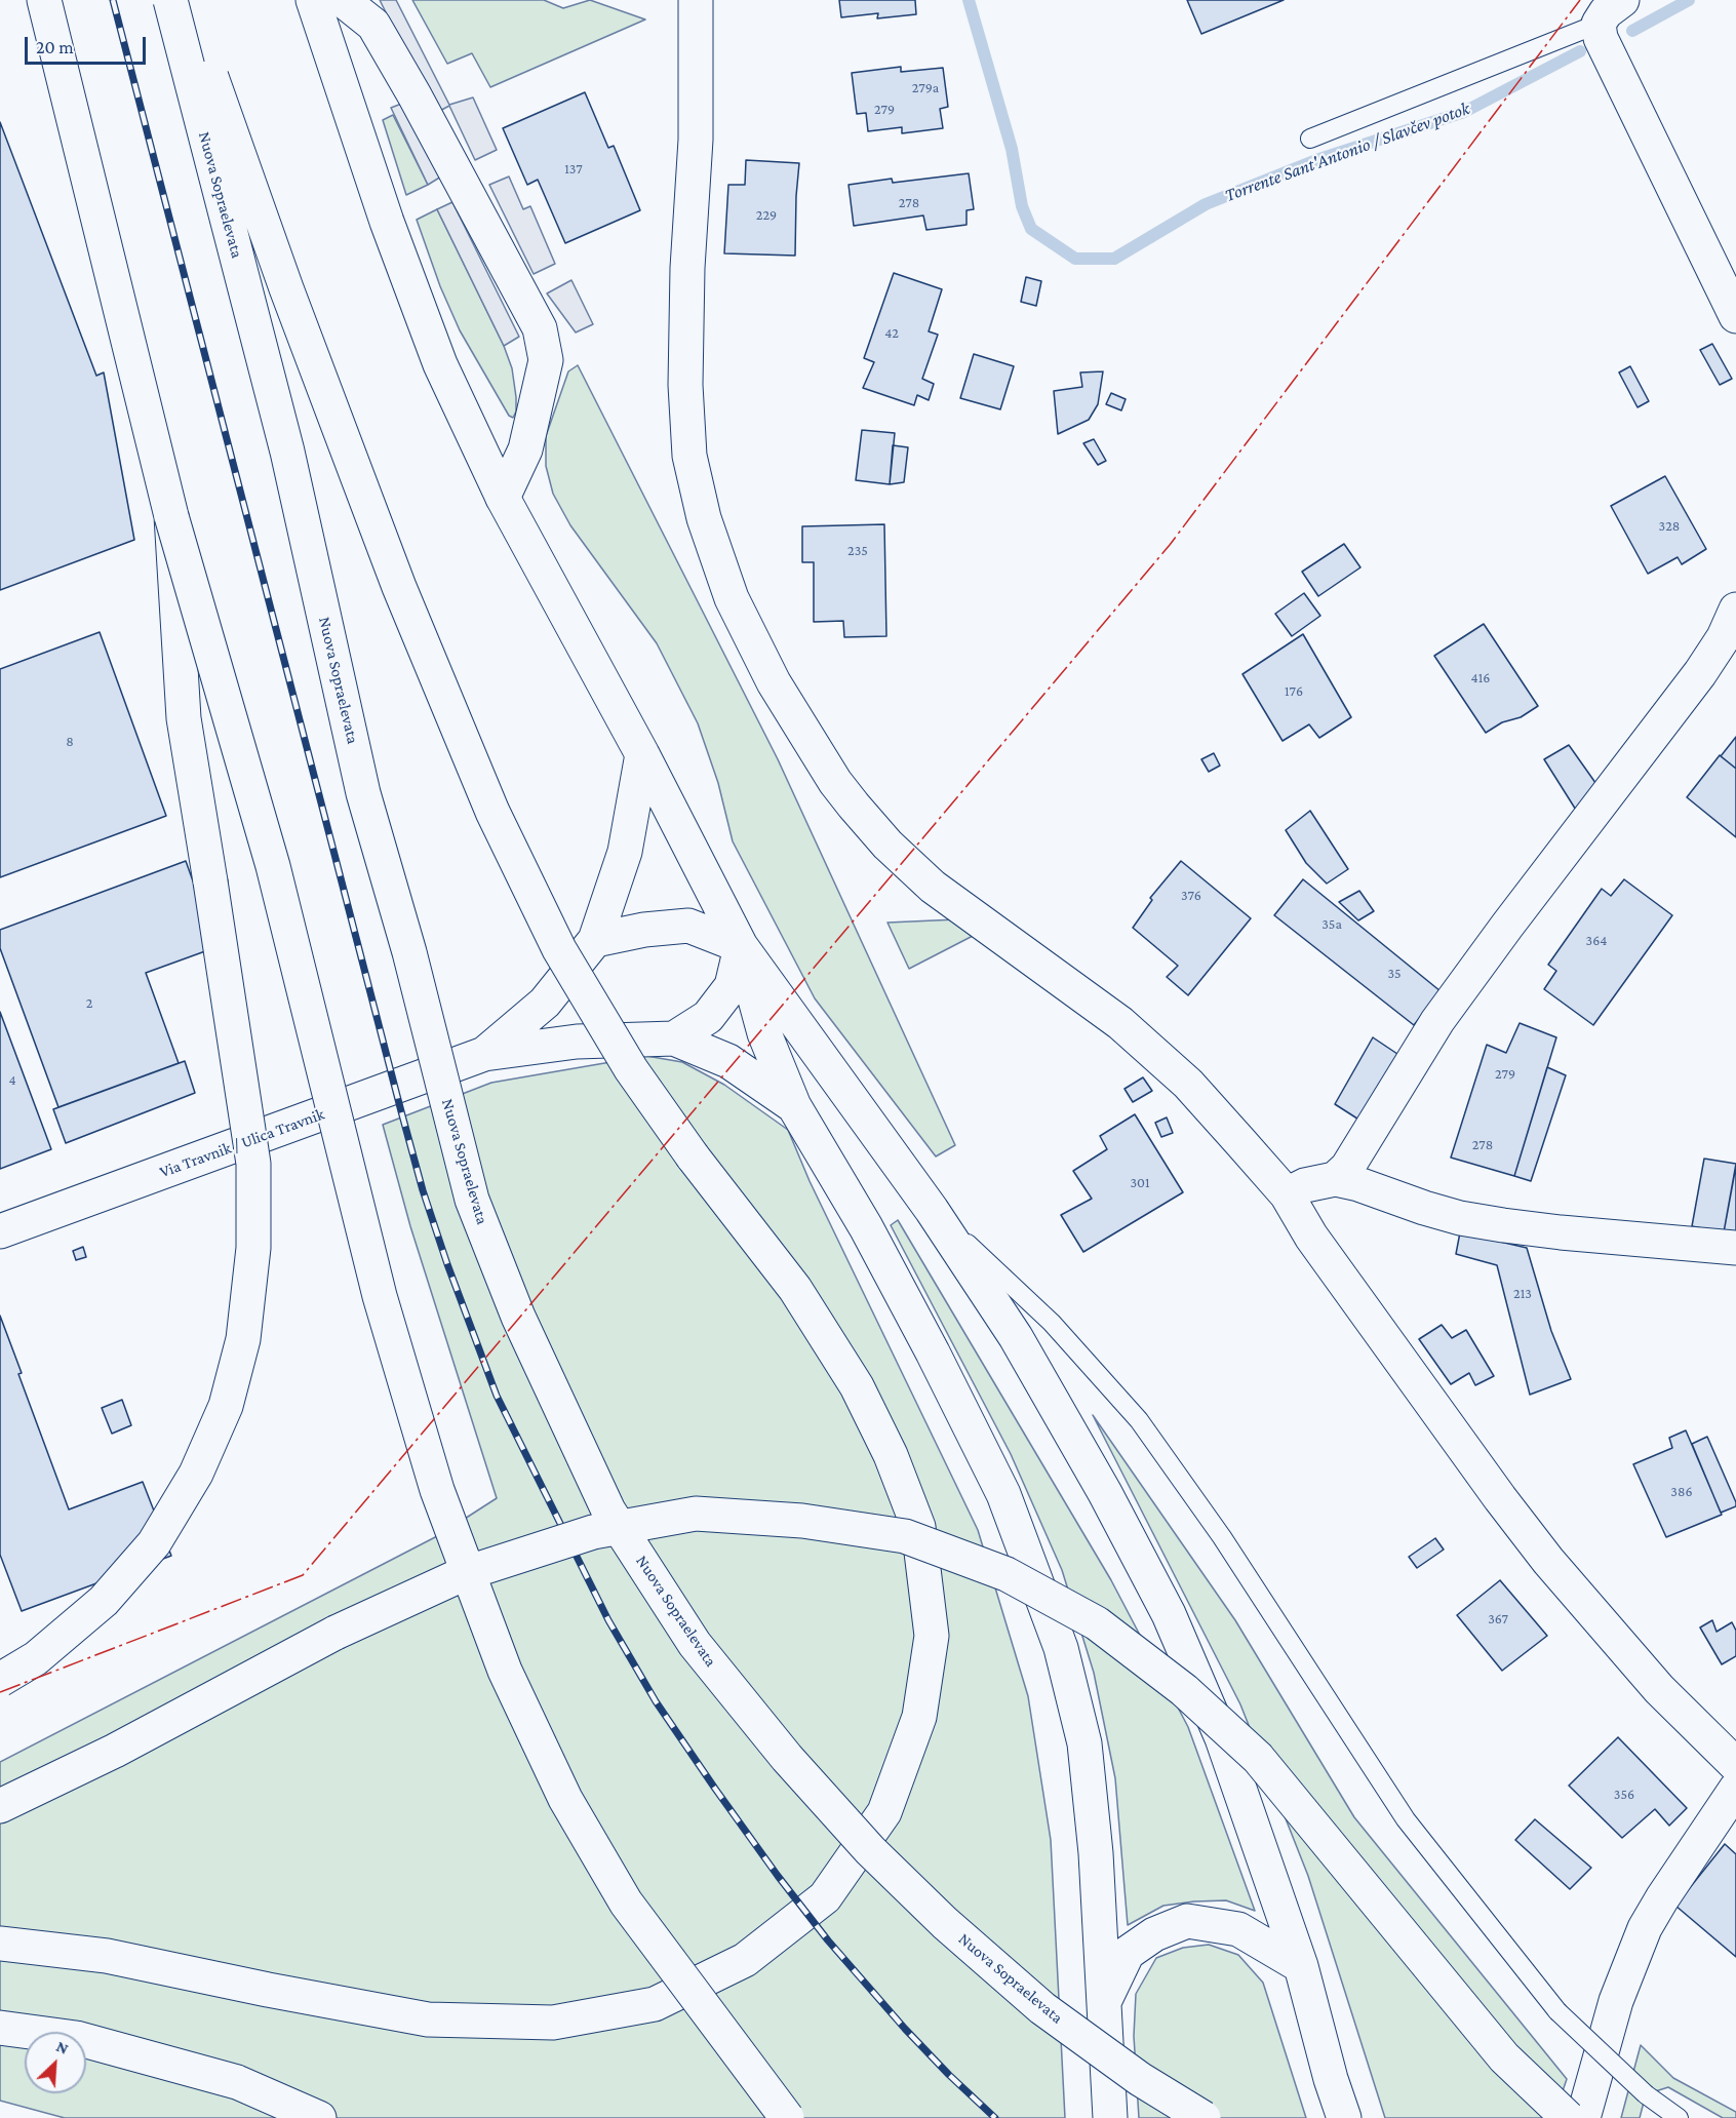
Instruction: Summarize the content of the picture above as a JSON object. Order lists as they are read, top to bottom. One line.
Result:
{"streets":{"main road":["Nuova Sopraelevata","Via Travnik / Ulica Travnik"]},"water":["Torrente Sant'Antonio / Slavčev potok"],"house_numbers":["279a","279","137","278","229","42","328","235","416","176","8","376","35a","364","35","2","279","4","278","301","213","386","367","356"],"scale_bar":"20 m","north":"top right"}
